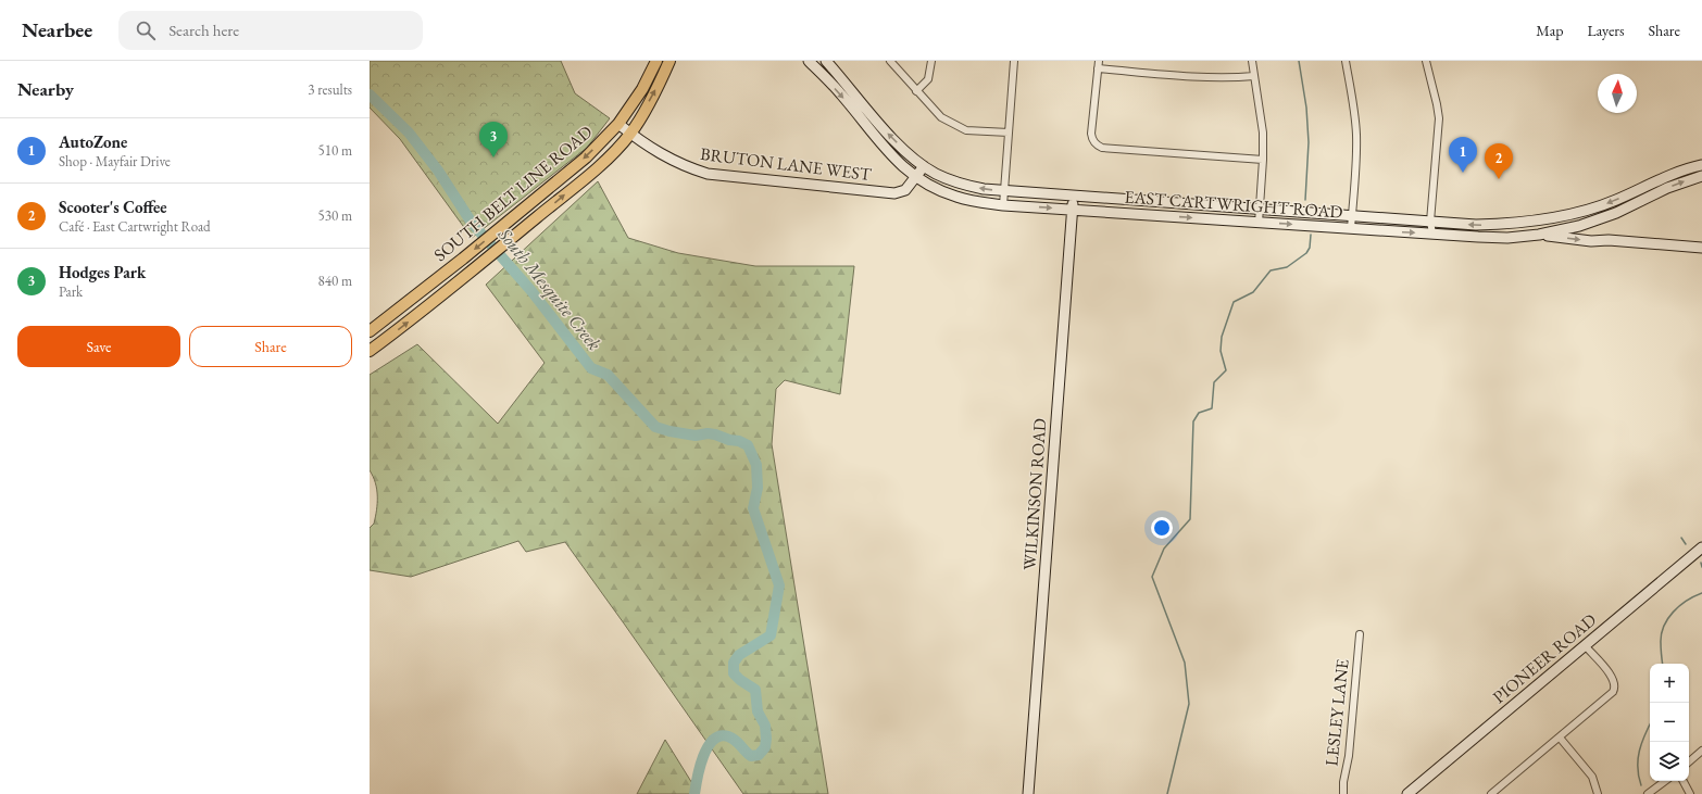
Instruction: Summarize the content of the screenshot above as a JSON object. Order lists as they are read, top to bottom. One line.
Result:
{"streets":{"main road":["BRUTON LANE WEST","SOUTH BELT LINE ROAD","EAST CARTWRIGHT ROAD","WILKINSON ROAD","PIONEER ROAD"],"street":["LESLEY LANE"]},"crossings":[["BRUTON LANE WEST","SOUTH BELT LINE ROAD"],["BRUTON LANE WEST","EAST CARTWRIGHT ROAD"],["EAST CARTWRIGHT ROAD","WILKINSON ROAD"]],"water":["South Mesquite Creek"],"north":"top","page":{"header":"Nearbee","search":"Search here","nav":["Map","Layers","Share"],"heading":["Nearby","3 results"],"list":[{"mark":"1","name":"AutoZone","note":"Shop · Mayfair Drive","value":"510 m"},{"mark":"2","name":"Scooter's Coffee","note":"Café · East Cartwright Road","value":"530 m"},{"mark":"3","name":"Hodges Park","note":"Park","value":"840 m"}],"pins":["3","1","2"],"buttons":["Save","Share"],"map_buttons":["+","−"]}}
